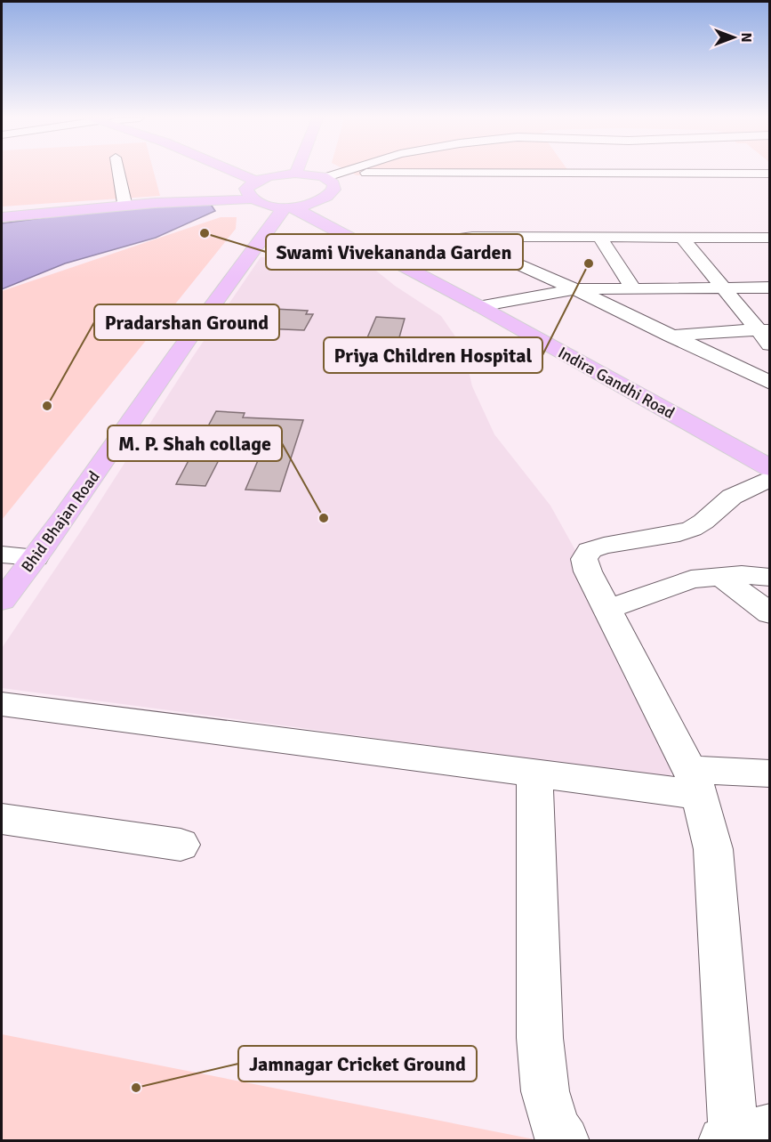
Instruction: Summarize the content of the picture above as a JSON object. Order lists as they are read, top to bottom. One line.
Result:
{"streets":{"main road":["Indira Gandhi Road","Bhid Bhajan Road"]},"crossings":[["Indira Gandhi Road","Bhid Bhajan Road"]],"places":["Swami Vivekananda Garden","Priya Children Hospital","Pradarshan Ground","M. P. Shah collage","Jamnagar Cricket Ground"],"north":"right"}
